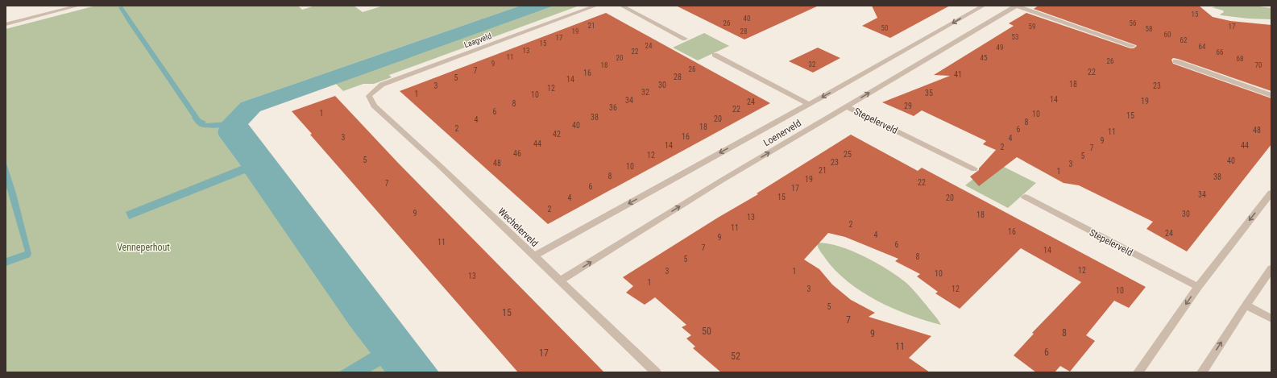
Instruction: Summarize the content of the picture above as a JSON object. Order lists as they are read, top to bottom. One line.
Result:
{"streets":{"street":["Laagveld","Stepelerveld","Loenerveld","Wechelerveld"]},"crossings":[["Laagveld","Wechelerveld"],["Stepelerveld","Loenerveld"],["Loenerveld","Wechelerveld"]],"parks":["Venneperhout"],"house_numbers":["15","40","26","56","21","59","17","50","58","19","28","60","53","17","62","15","24","64","49","13","22","66","11","20","45","68","26","9","32","18","70","26","7","22","16","41","28","5","14","18","30","3","23","12","32","35","1","10","14","34","19","24","8","29","36","22","6","1","10","15","38","20","4","8","40","18","2","6","48","11","42","16","3","4","9","44","14","44","2","7","46","25","12","5","5","40","23","48","3","10","21","1","8","38","19","22","7","6","17","34","15","4","20","2","9","30","18","13","2","11","16","24","4","9","11","6","7","14","8","5","12","3","1","10","13","1","3","12","10","5","15","7","50","8","9","11","6","17","52"]}
